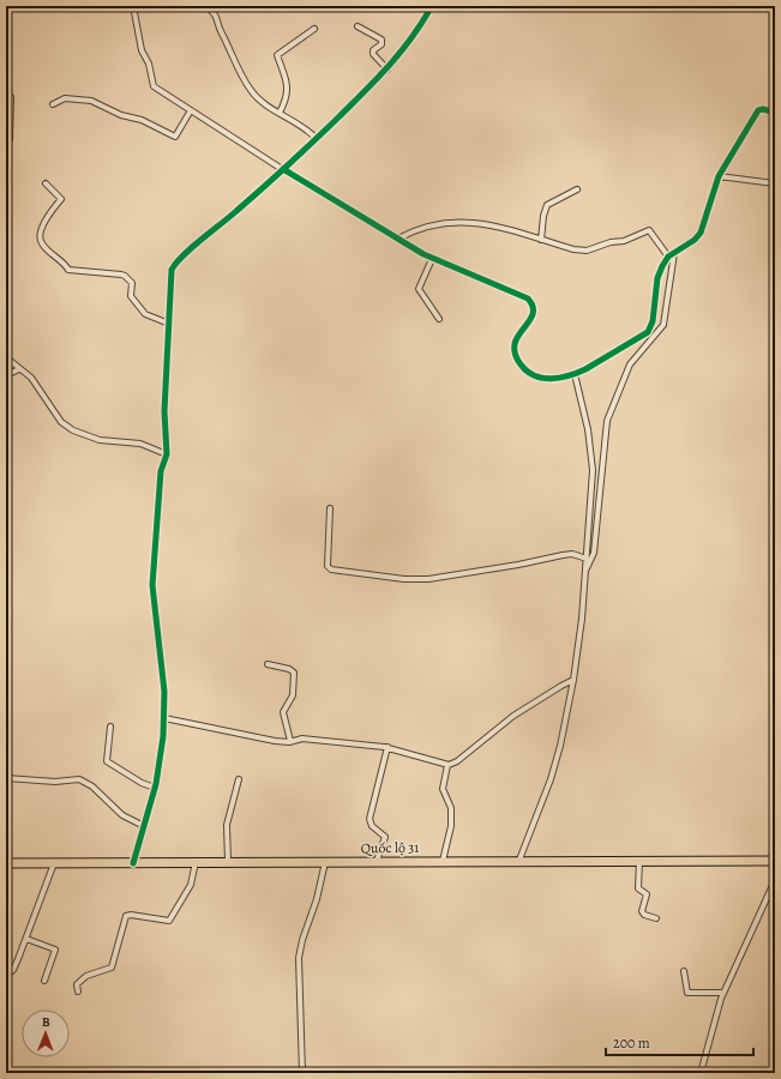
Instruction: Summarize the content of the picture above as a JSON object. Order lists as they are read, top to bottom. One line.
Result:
{"streets":{"highway":["Quốc lộ 31"]},"scale_bar":"200 m","north":"top"}
